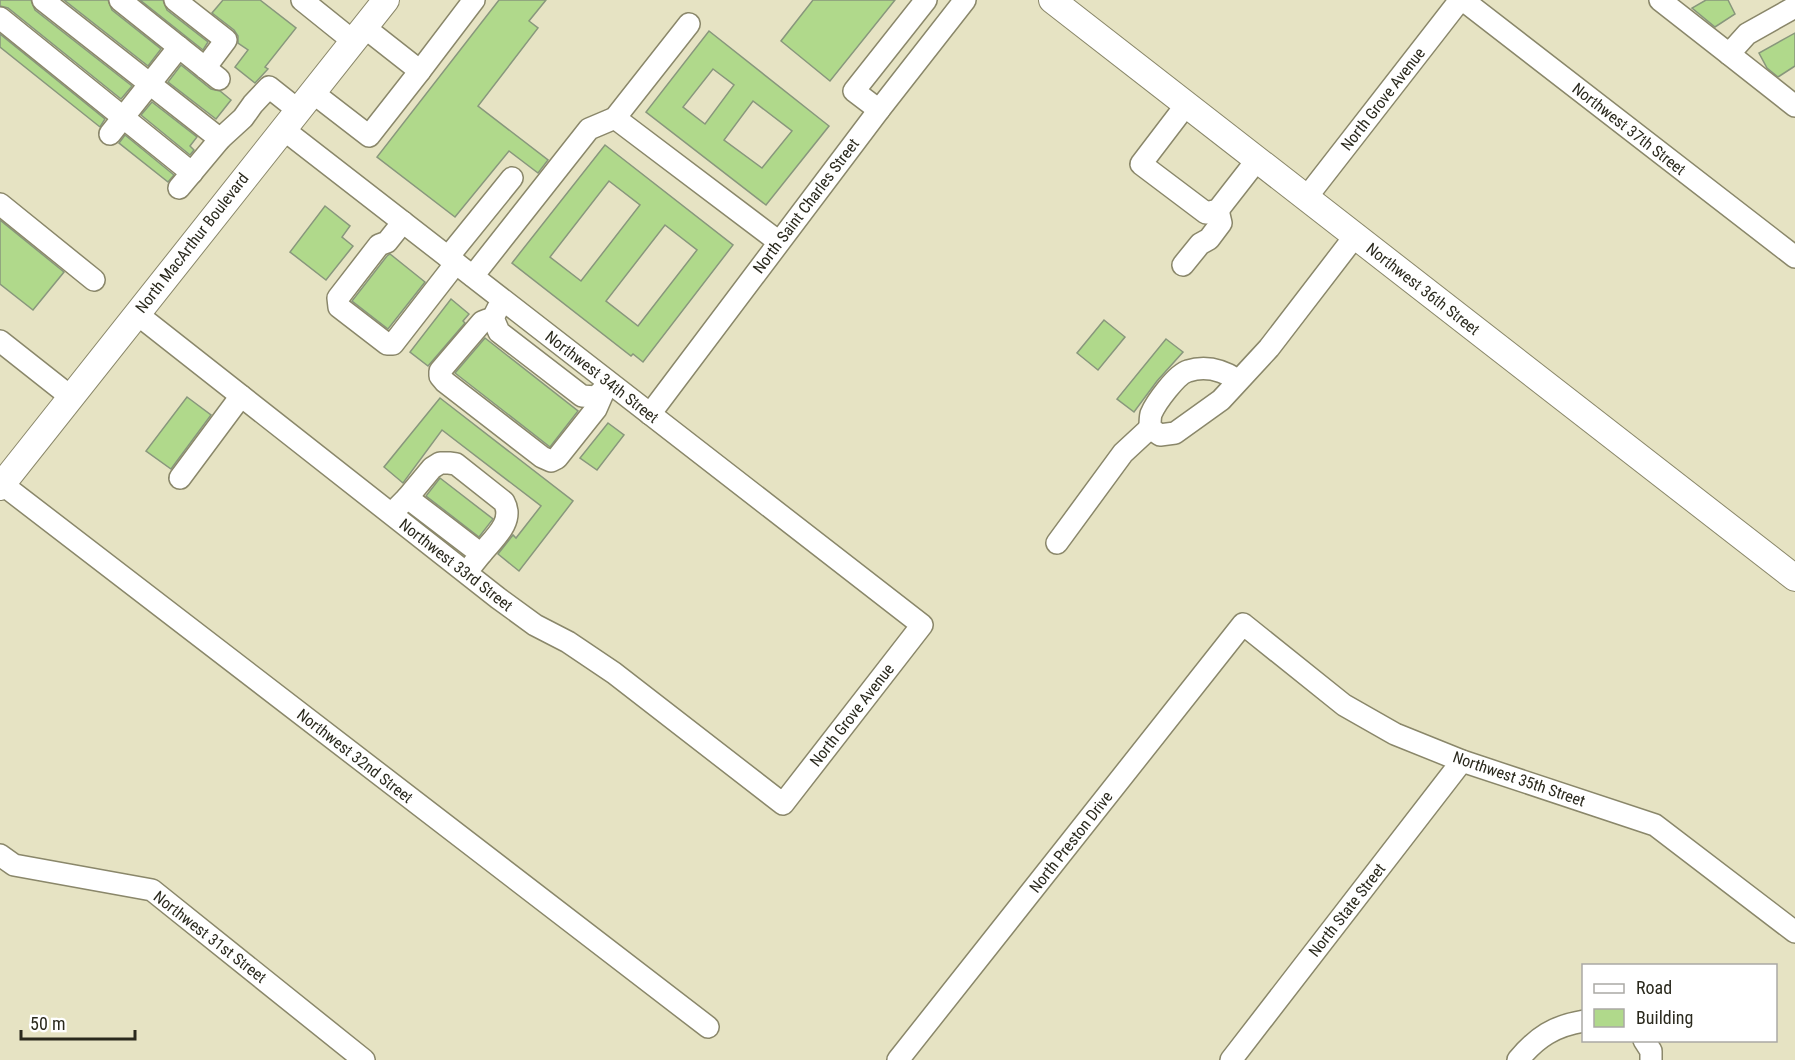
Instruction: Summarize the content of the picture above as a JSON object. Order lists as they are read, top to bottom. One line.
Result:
{"streets":{"main road":["North MacArthur Boulevard","Northwest 36th Street"],"street":["North Grove Avenue","Northwest 37th Street","North Saint Charles Street","Northwest 34th Street","Northwest 33rd Street","Northwest 32nd Street","Northwest 35th Street","North Preston Drive","North State Street","Northwest 31st Street"]},"crossings":[["North Grove Avenue","Northwest 37th Street"],["North Grove Avenue","Northwest 36th Street"],["North Grove Avenue","Northwest 34th Street"],["North Grove Avenue","Northwest 33rd Street"],["North Saint Charles Street","Northwest 34th Street"],["North MacArthur Boulevard","Northwest 34th Street"],["North MacArthur Boulevard","Northwest 33rd Street"],["North MacArthur Boulevard","Northwest 32nd Street"],["Northwest 35th Street","North Preston Drive"],["Northwest 35th Street","North State Street"]],"legend":["Road","Building"],"scale_bar":"50 m"}
